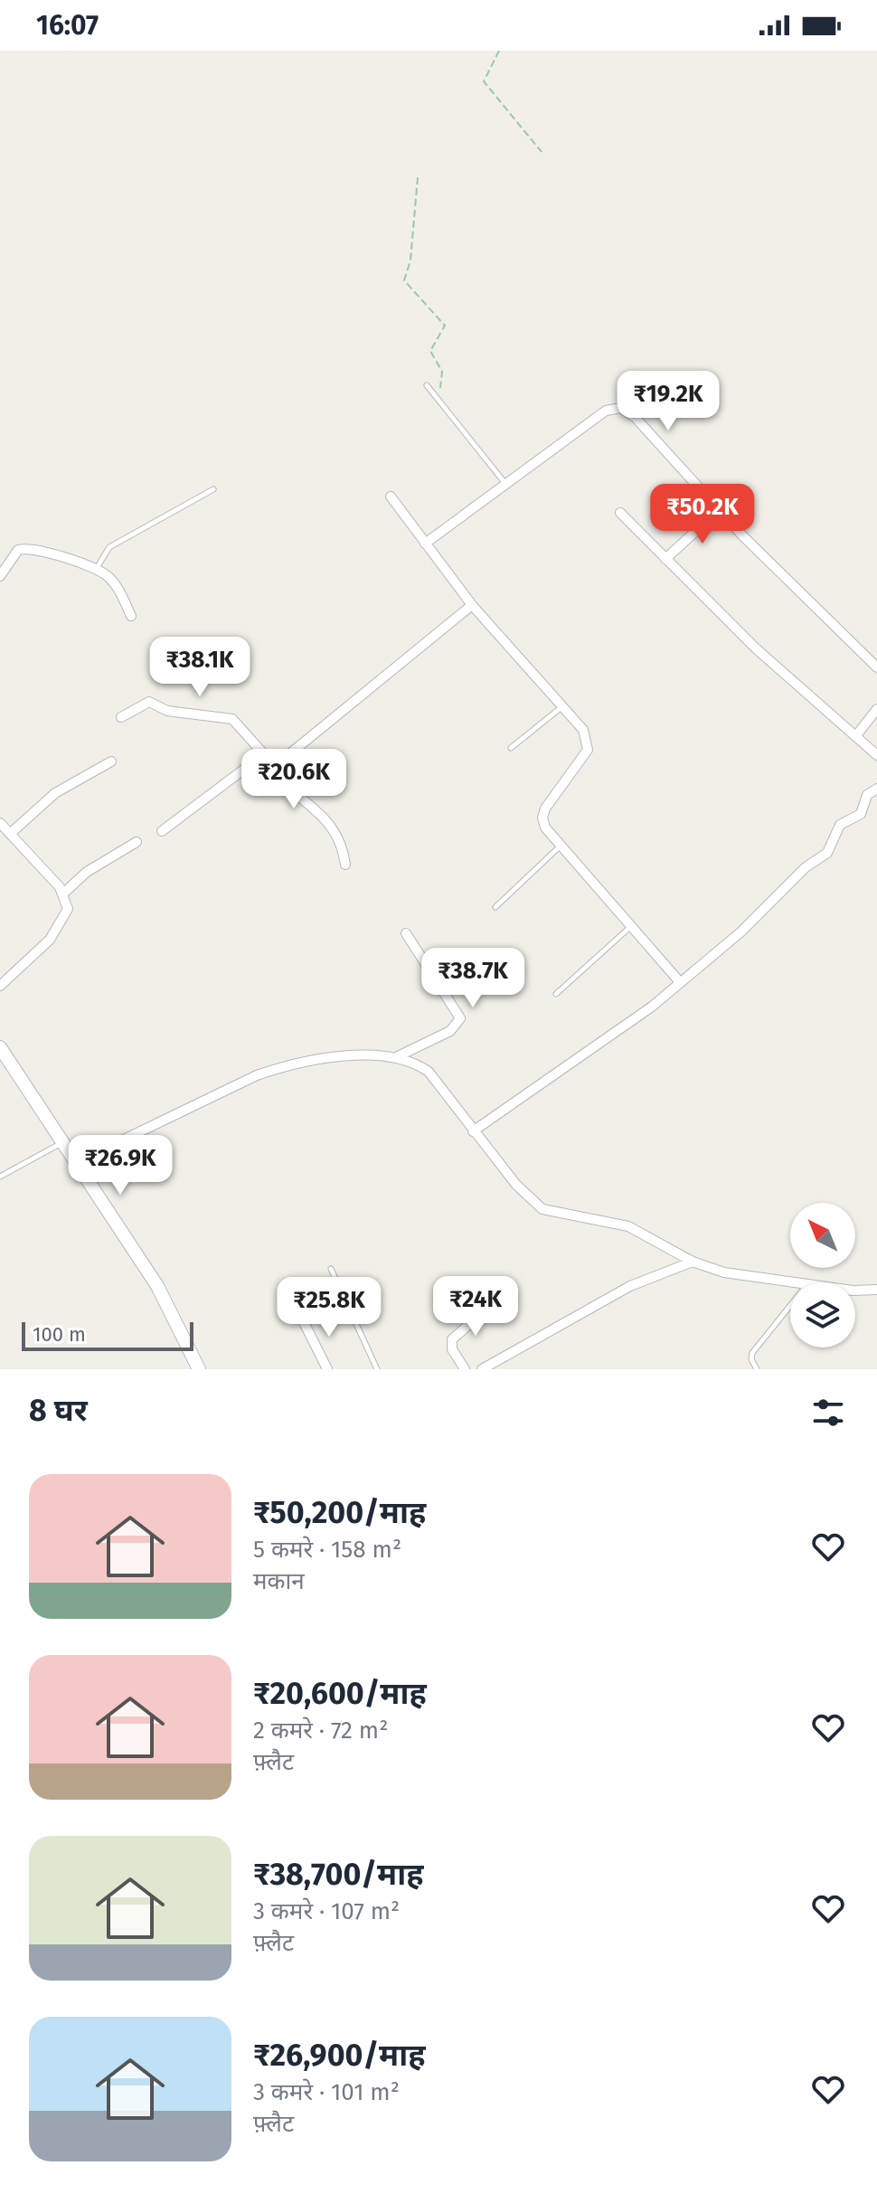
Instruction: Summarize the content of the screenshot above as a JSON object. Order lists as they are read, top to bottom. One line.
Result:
{"scale_bar":"100 m","north":"top left","page":{"status":"16:07","price":["₹19.2K","₹50.2K","₹38.1K","₹20.6K","₹38.7K","₹26.9K","₹24K","₹25.8K"],"scale":"100 m","heading":"8 घर","list":[{"name":"₹50,200/माह","note":"5 कमरे · 158 m² · मकान"},{"name":"₹20,600/माह","note":"2 कमरे · 72 m² · फ़्लैट"},{"name":"₹38,700/माह","note":"3 कमरे · 107 m² · फ़्लैट"},{"name":"₹26,900/माह","note":"3 कमरे · 101 m² · फ़्लैट"}]}}
